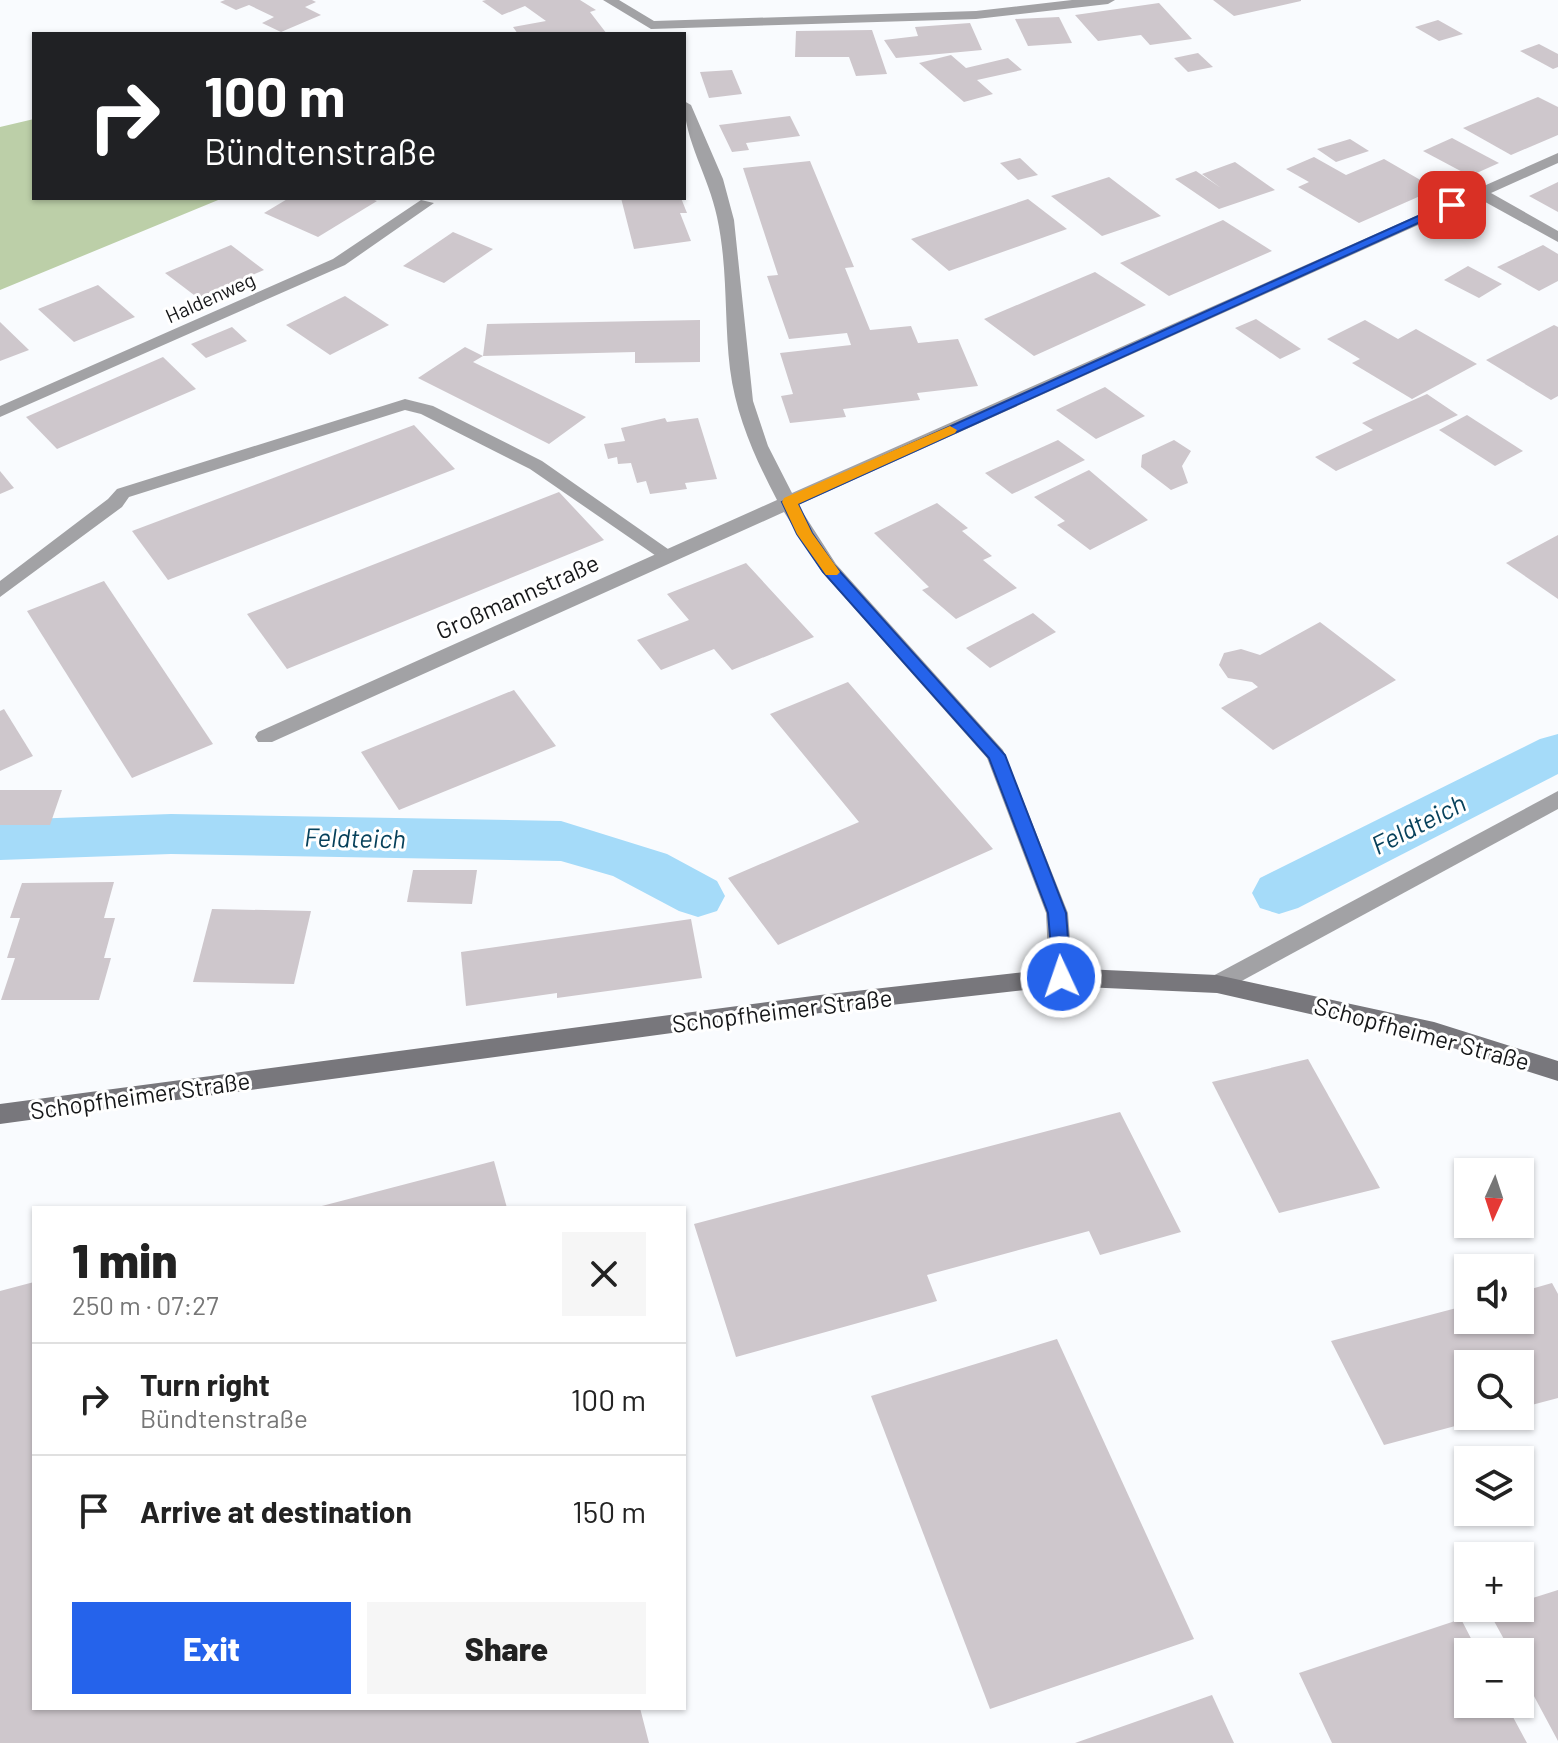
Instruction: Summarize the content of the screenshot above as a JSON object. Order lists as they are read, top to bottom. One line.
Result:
{"streets":{"main road":["Schopfheimer Straße"],"street":["Haldenweg","Großmannstraße"]},"water":["Feldteich"],"north":"bottom","page":{"turn":["100 m","Bündtenstraße"],"map_buttons":["+","−"],"heading":["1 min","250 m · 07:27"],"list":[{"name":"Turn right","note":"Bündtenstraße","value":"100 m"},{"name":"Arrive at destination","value":"150 m"}],"buttons":["Exit","Share"]}}
